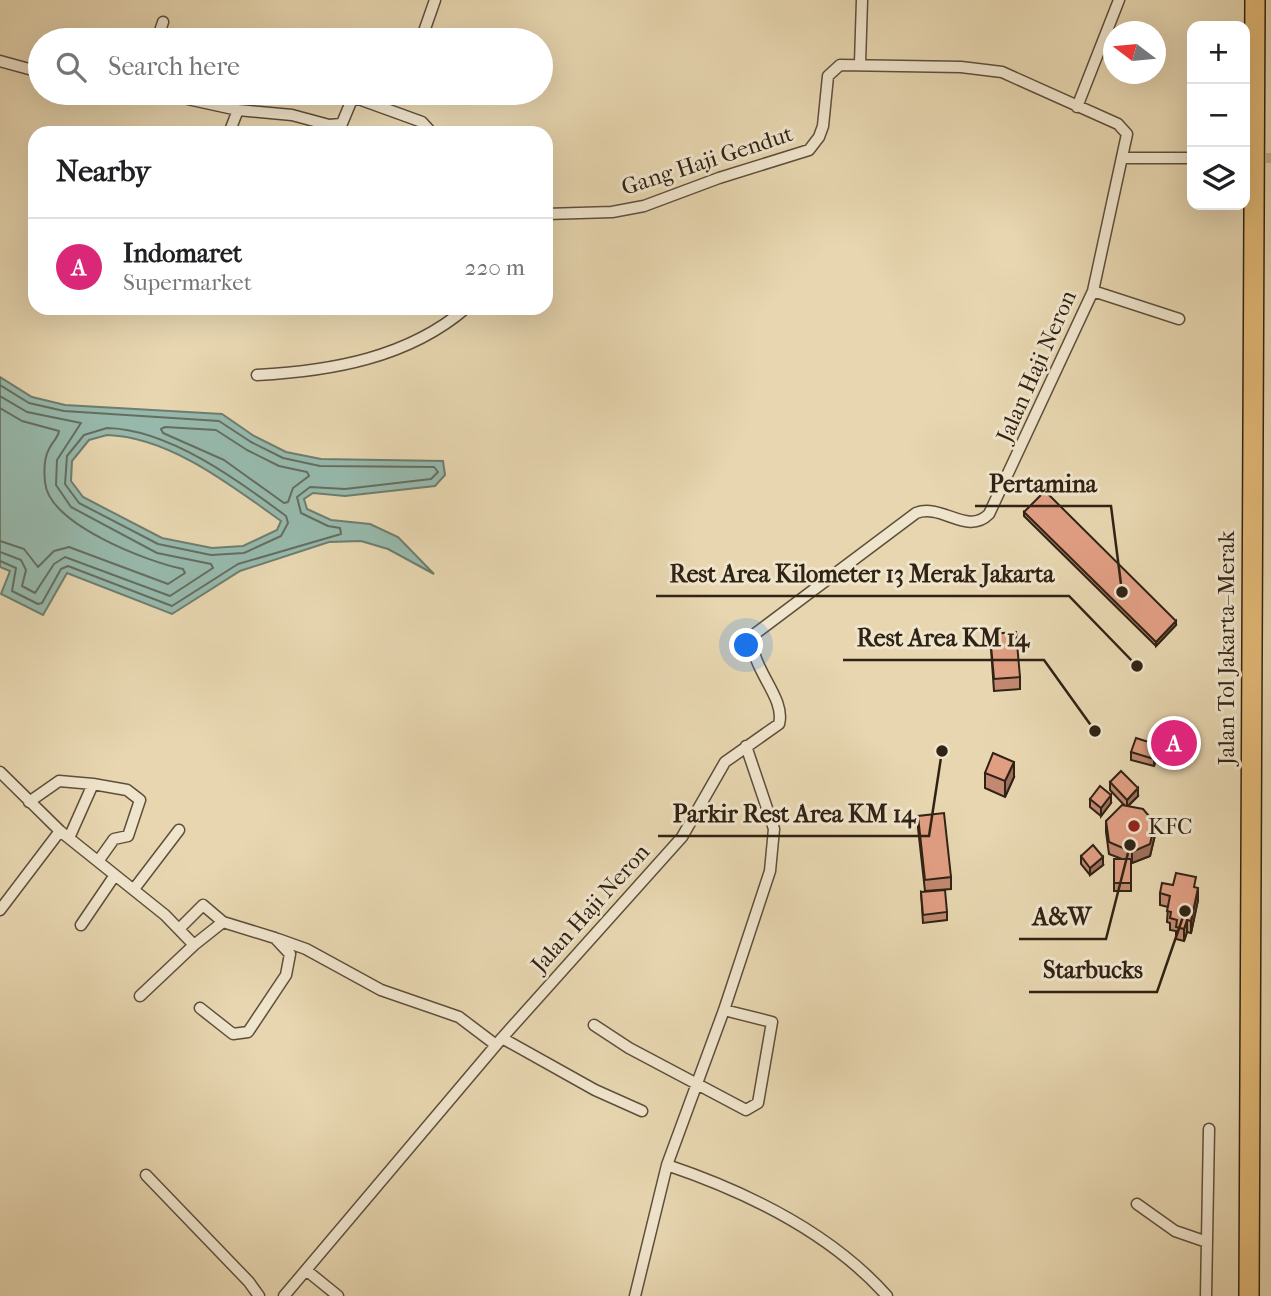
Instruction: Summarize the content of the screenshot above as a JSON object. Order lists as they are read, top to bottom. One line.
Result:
{"streets":{"highway":["Jalan Tol Jakarta–Merak"],"street":["Gang Haji Gendut","Jalan Haji Neron"]},"crossings":[["Gang Haji Gendut","Jalan Haji Neron"]],"places":["Pertamina","Rest Area Kilometer 13 Merak Jakarta","Rest Area KM 14","Parkir Rest Area KM 14","KFC","A&W","Starbucks"],"north":"left","page":{"map_buttons":["+","−"],"search":"Search here","heading":"Nearby","list":[{"mark":"A","name":"Indomaret","note":"Supermarket","value":"220 m"}],"pins":"A"}}
